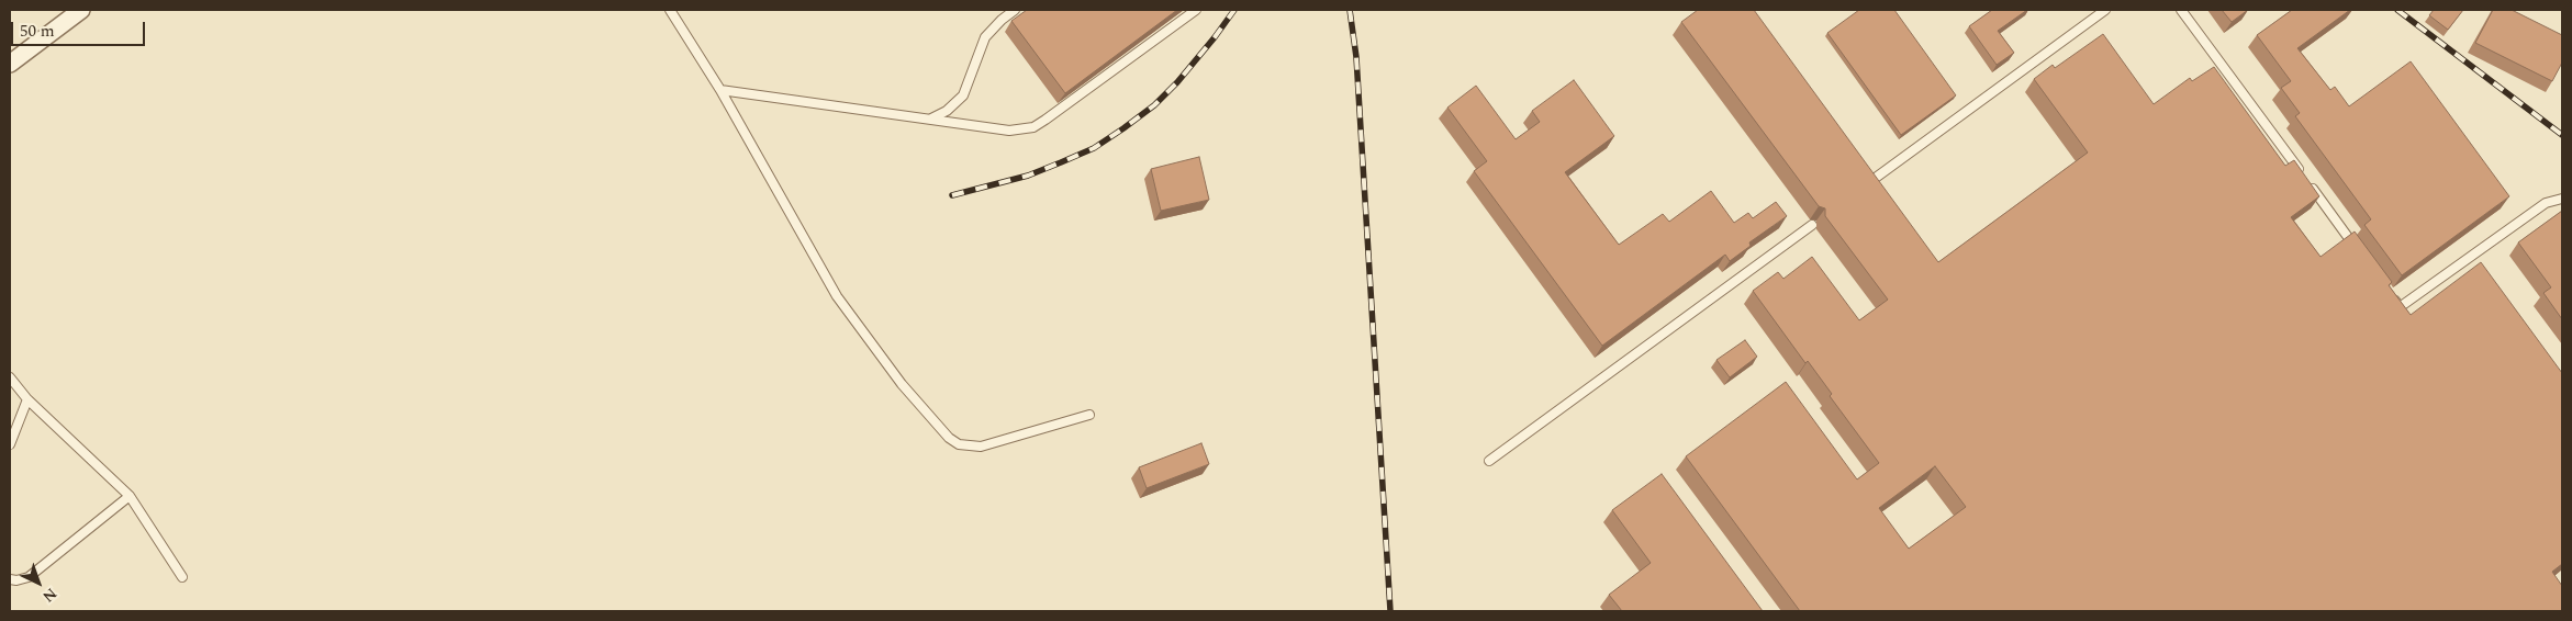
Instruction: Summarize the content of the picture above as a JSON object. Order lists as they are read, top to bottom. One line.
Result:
{"scale_bar":"50 m","north":"bottom right"}
